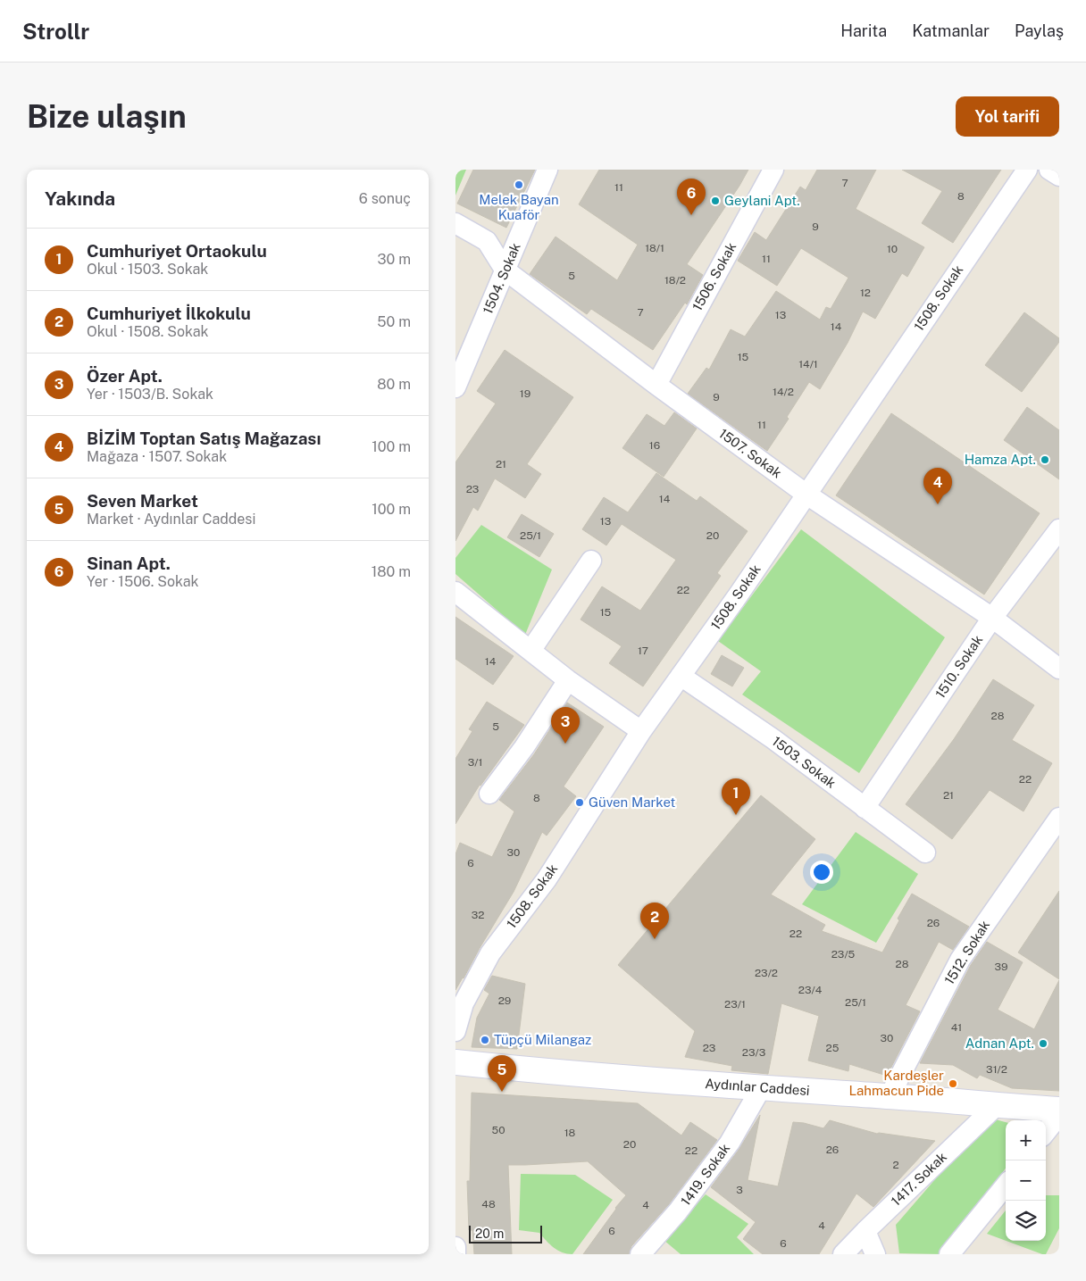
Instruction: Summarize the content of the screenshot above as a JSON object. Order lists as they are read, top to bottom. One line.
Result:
{"streets":{"street":["1506. Sokak","1504. Sokak","1508. Sokak","1507. Sokak","1510. Sokak","1503. Sokak","1512. Sokak","Aydınlar Caddesi","1419. Sokak","1417. Sokak"]},"crossings":[["1506. Sokak","1507. Sokak"],["1504. Sokak","1507. Sokak"],["1508. Sokak","1507. Sokak"],["1508. Sokak","1503. Sokak"],["1507. Sokak","1510. Sokak"],["1510. Sokak","1503. Sokak"],["1512. Sokak","Aydınlar Caddesi"],["Aydınlar Caddesi","1419. Sokak"],["Aydınlar Caddesi","1417. Sokak"]],"places":["Melek Bayan Kuaför","Geylani Apt.","Hamza Apt.","Güven Market","Tüpçü Milangaz","Adnan Apt.","Kardeşler Lahmacun Pide"],"house_numbers":["7","11","8","9","18/1","10","11","5","18/2","12","7","13","14","15","14/1","14/2","19","9","11","16","21","23","14","13","25/1","20","22","15","17","14","28","5","3/1","22","21","8","30","6","32","26","22","23/5","28","39","23/2","23/4","29","25/1","23/1","41","30","23","25","23/3","31/2","50","18","20","26","22","2","3","48","4","4","6","6"],"scale_bar":"20 m","page":{"header":"Strollr","nav":["Harita","Katmanlar","Paylaş"],"buttons":"Yol tarifi","title":"Bize ulaşın","heading":["Yakında","6 sonuç"],"pins":["6","4","3","1","2","5"],"list":[{"mark":"1","name":"Cumhuriyet Ortaokulu","note":"Okul · 1503. Sokak","value":"30 m"},{"mark":"2","name":"Cumhuriyet İlkokulu","note":"Okul · 1508. Sokak","value":"50 m"},{"mark":"3","name":"Özer Apt.","note":"Yer · 1503/B. Sokak","value":"80 m"},{"mark":"4","name":"BİZİM Toptan Satış Mağazası","note":"Mağaza · 1507. Sokak","value":"100 m"},{"mark":"5","name":"Seven Market","note":"Market · Aydınlar Caddesi","value":"100 m"},{"mark":"6","name":"Sinan Apt.","note":"Yer · 1506. Sokak","value":"180 m"}],"map_buttons":["+","−"],"scale":"20 m"}}
